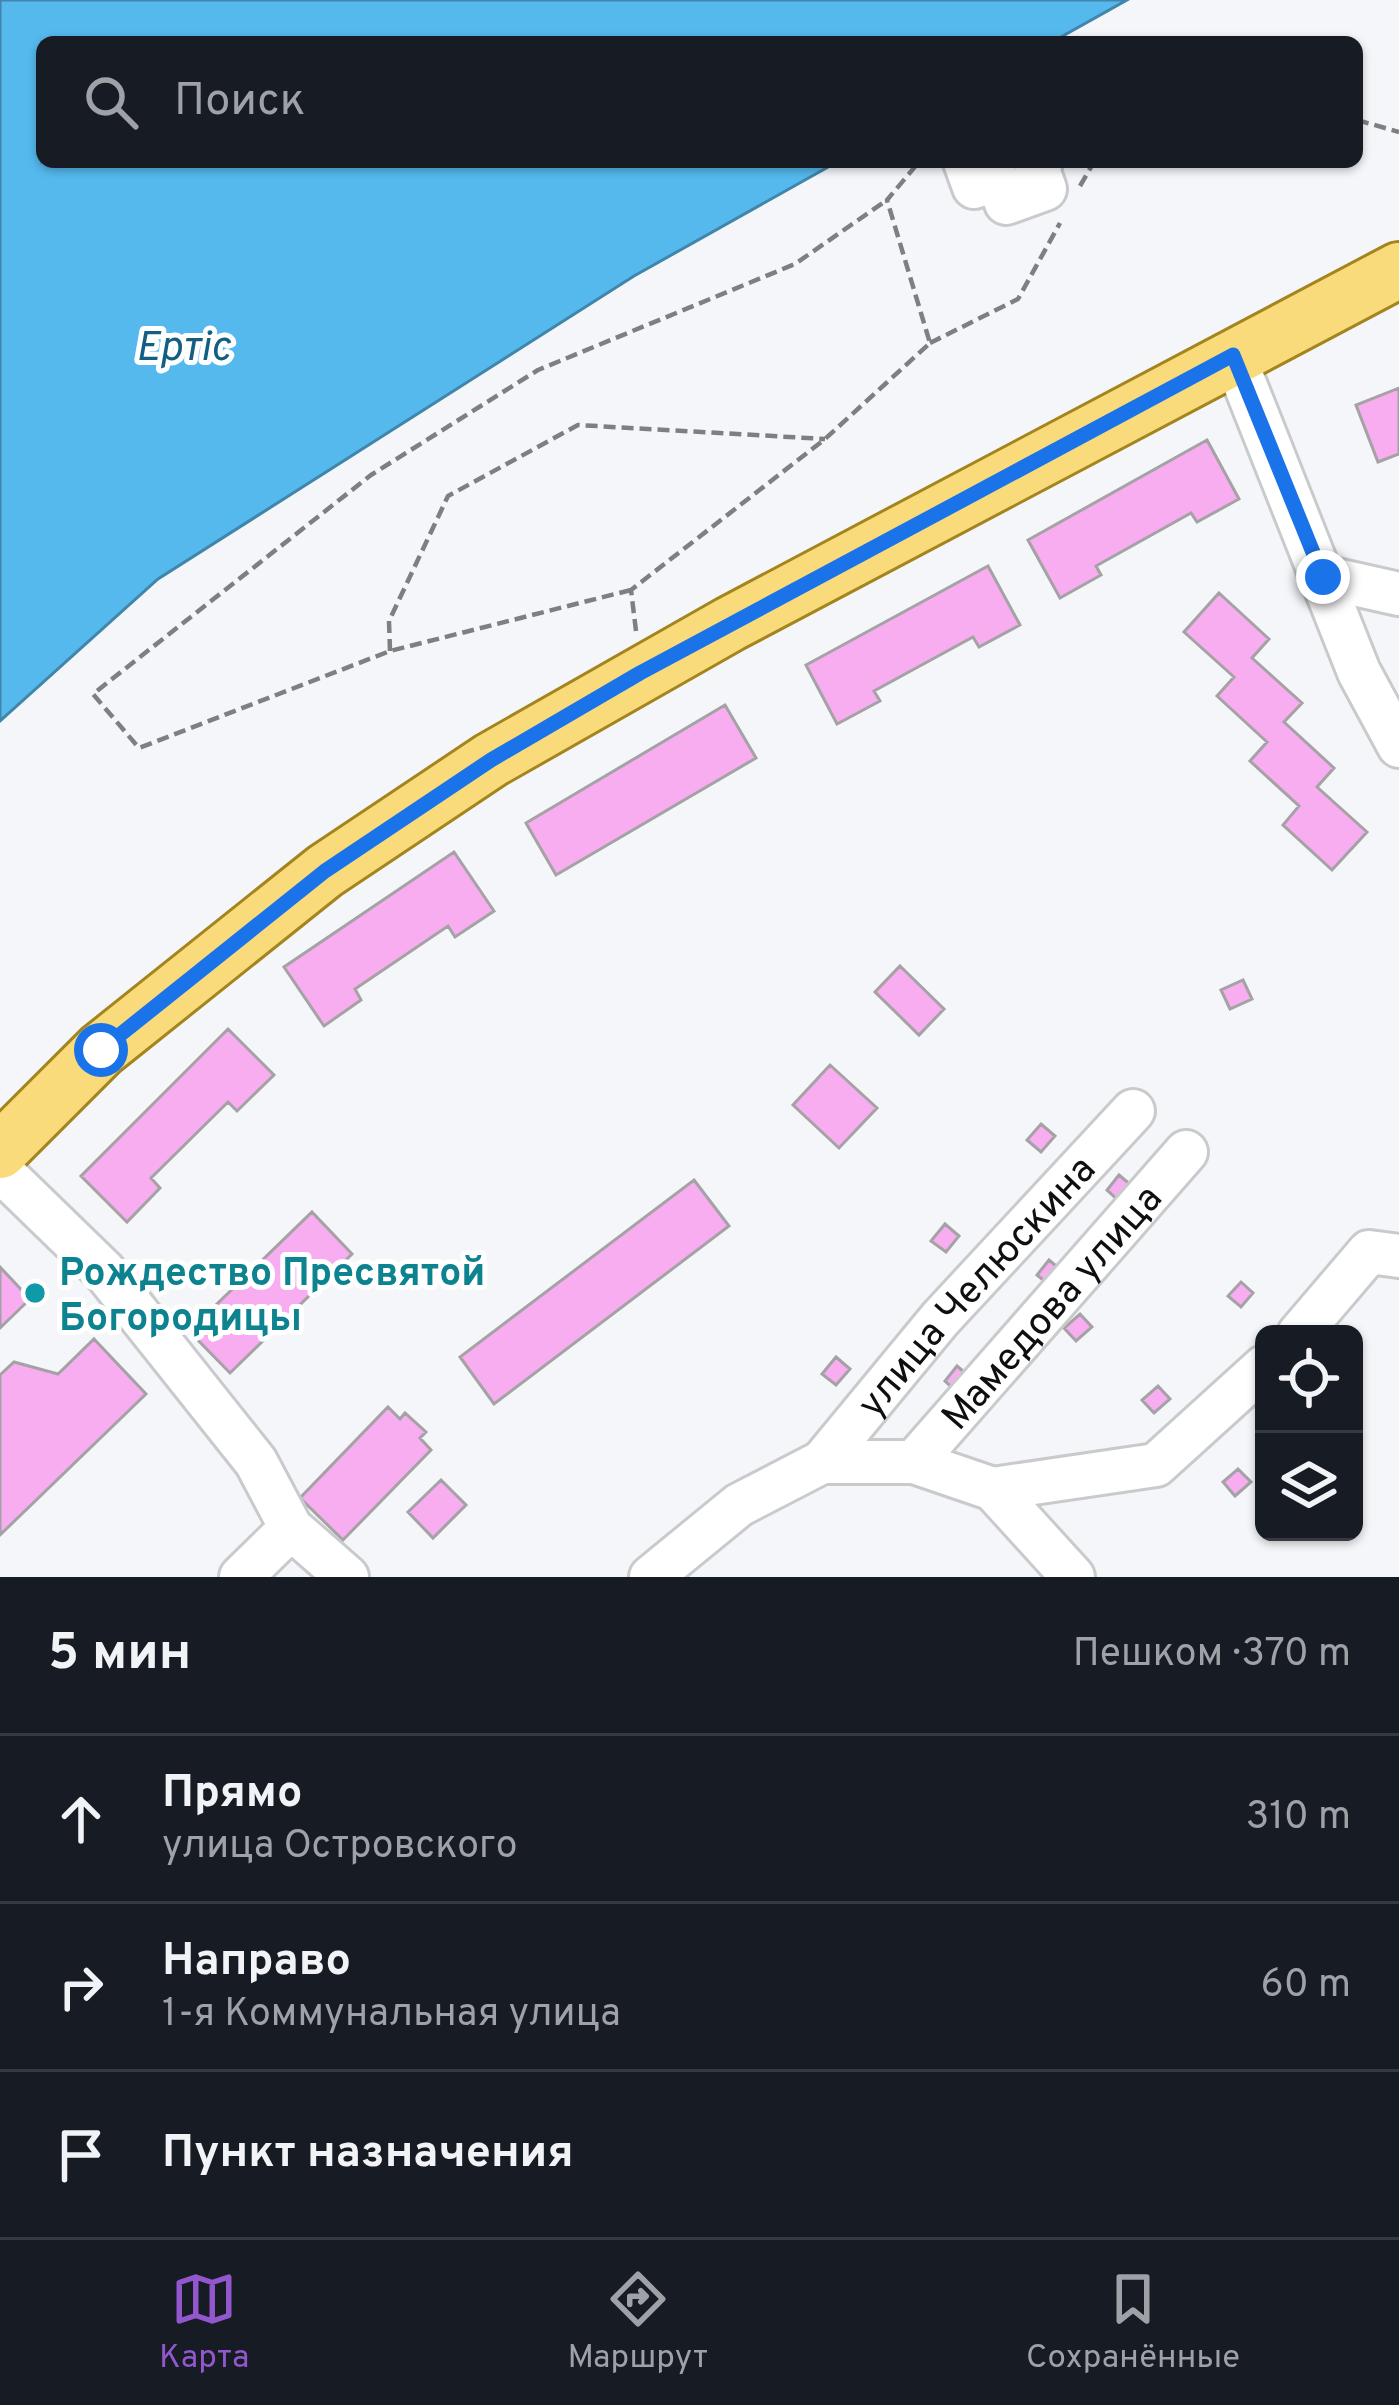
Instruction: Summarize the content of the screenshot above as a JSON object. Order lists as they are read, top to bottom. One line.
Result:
{"streets":{"street":["улица Челюскина","Мамедова улица"]},"water":["Ертіс"],"places":["Рождество Пресвятой Богородицы"],"page":{"search":"Поиск","heading":["5 мин","Пешком · 370 m"],"list":[["Прямо","улица Островского","310 m"],["Направо","1-я Коммунальная улица","60 m"],"Пункт назначения"],"nav":["Карта","Маршрут","Сохранённые"]}}
